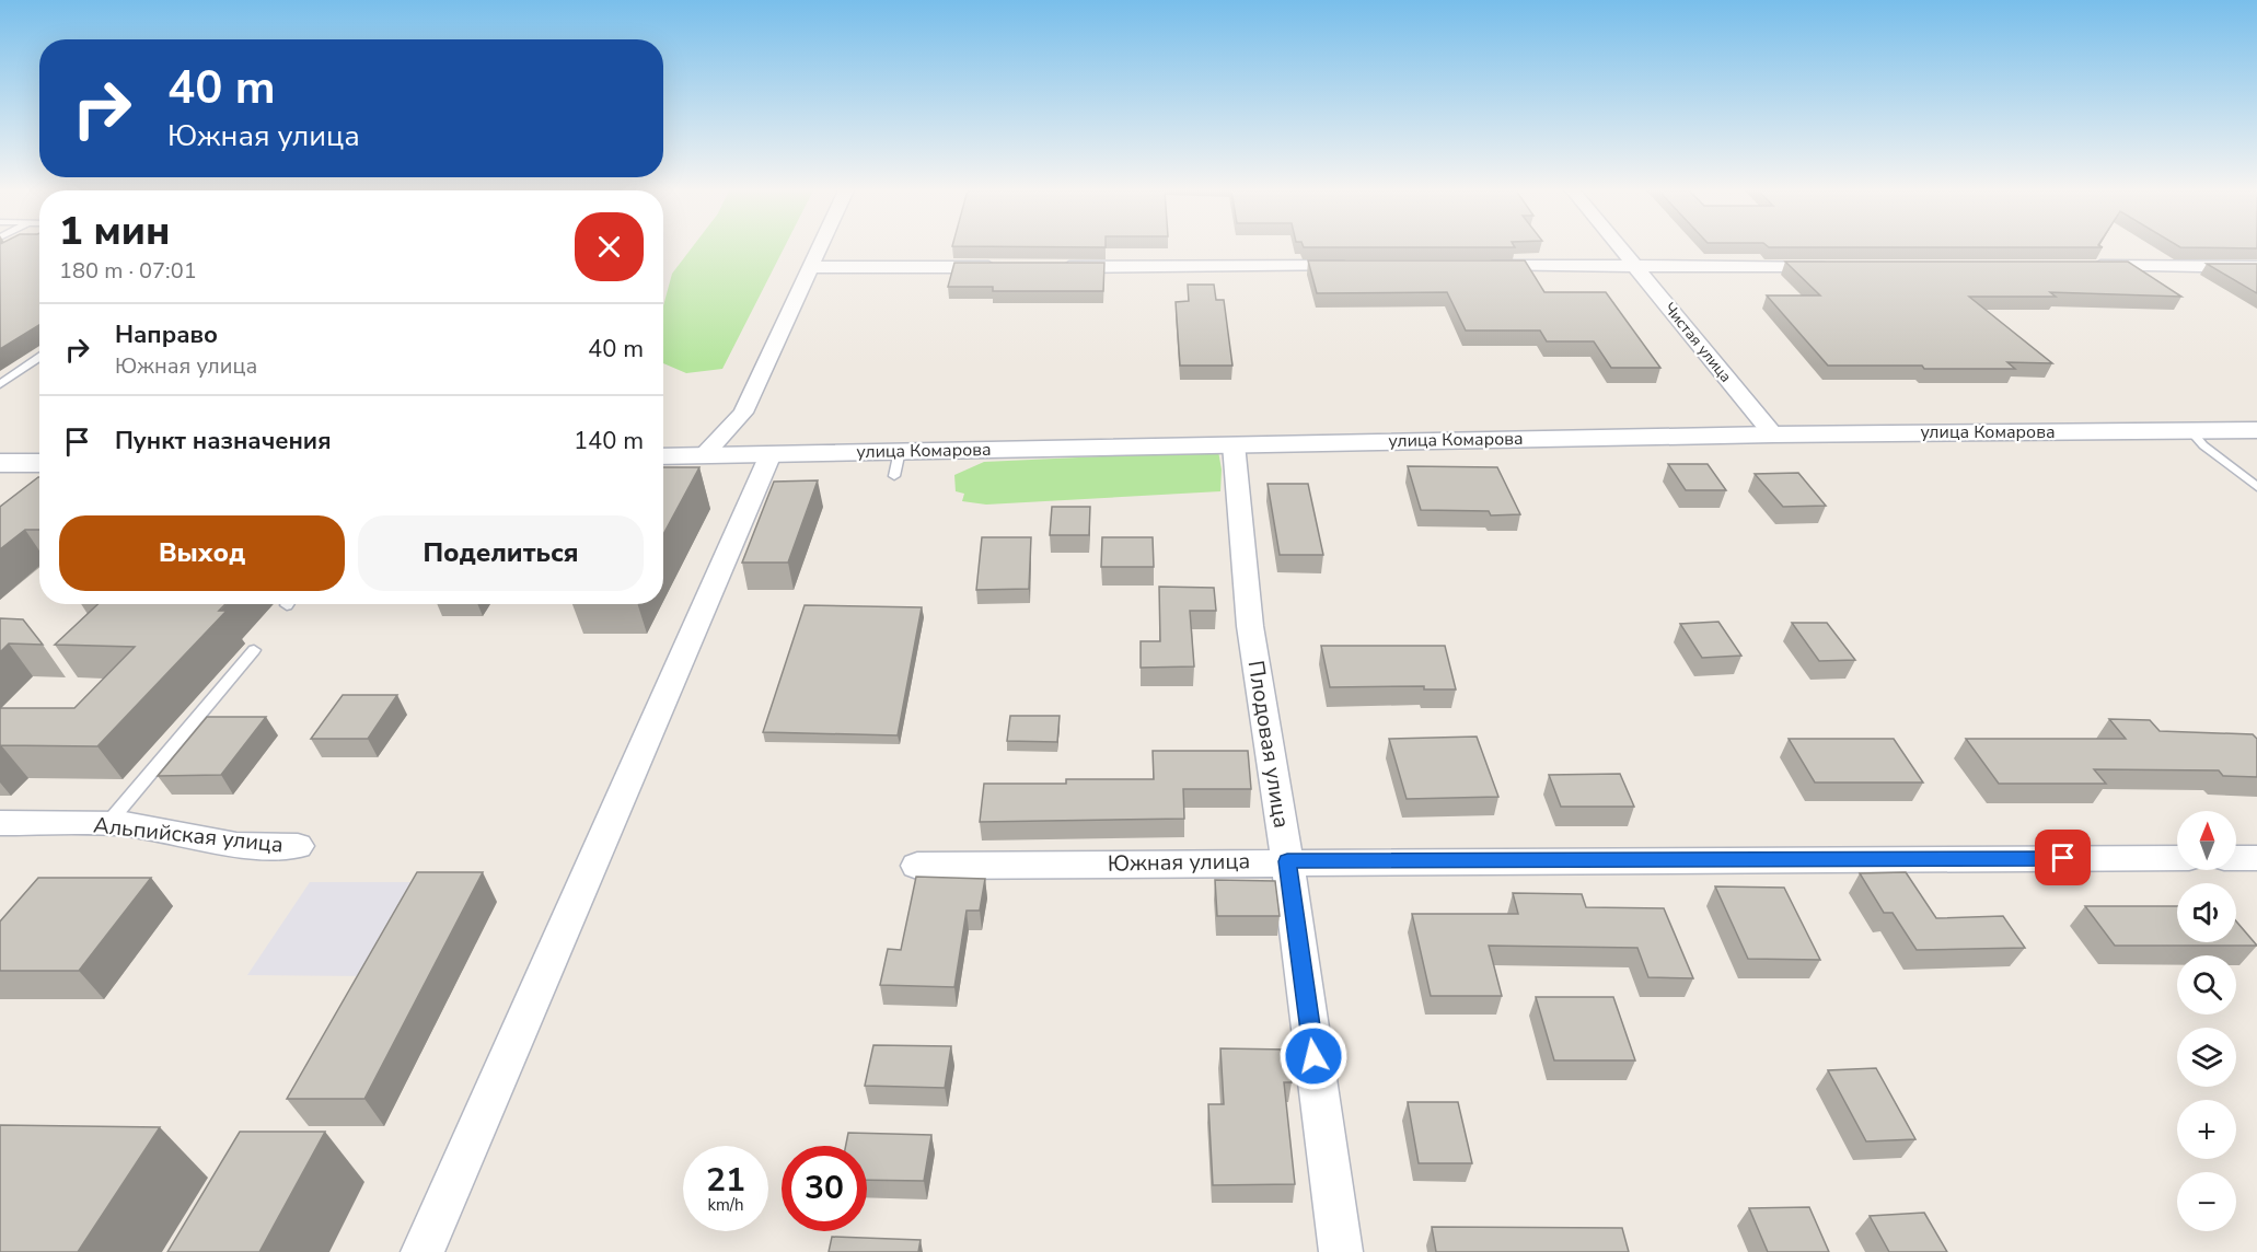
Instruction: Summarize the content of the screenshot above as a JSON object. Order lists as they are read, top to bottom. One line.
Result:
{"streets":{"street":["Чистая улица","улица Комарова","Плодовая улица","Альпийская улица","Южная улица"]},"crossings":[["Чистая улица","улица Комарова"],["улица Комарова","Плодовая улица"],["Плодовая улица","Южная улица"]],"north":"top","page":{"turn":["40 m","Южная улица"],"heading":["1 мин","180 m · 07:01"],"list":[{"name":"Направо","note":"Южная улица","value":"40 m"},{"name":"Пункт назначения","value":"140 m"}],"buttons":["Выход","Поделиться"],"map_buttons":["+","−"],"speed":"21 km/h","limit":"30"}}
